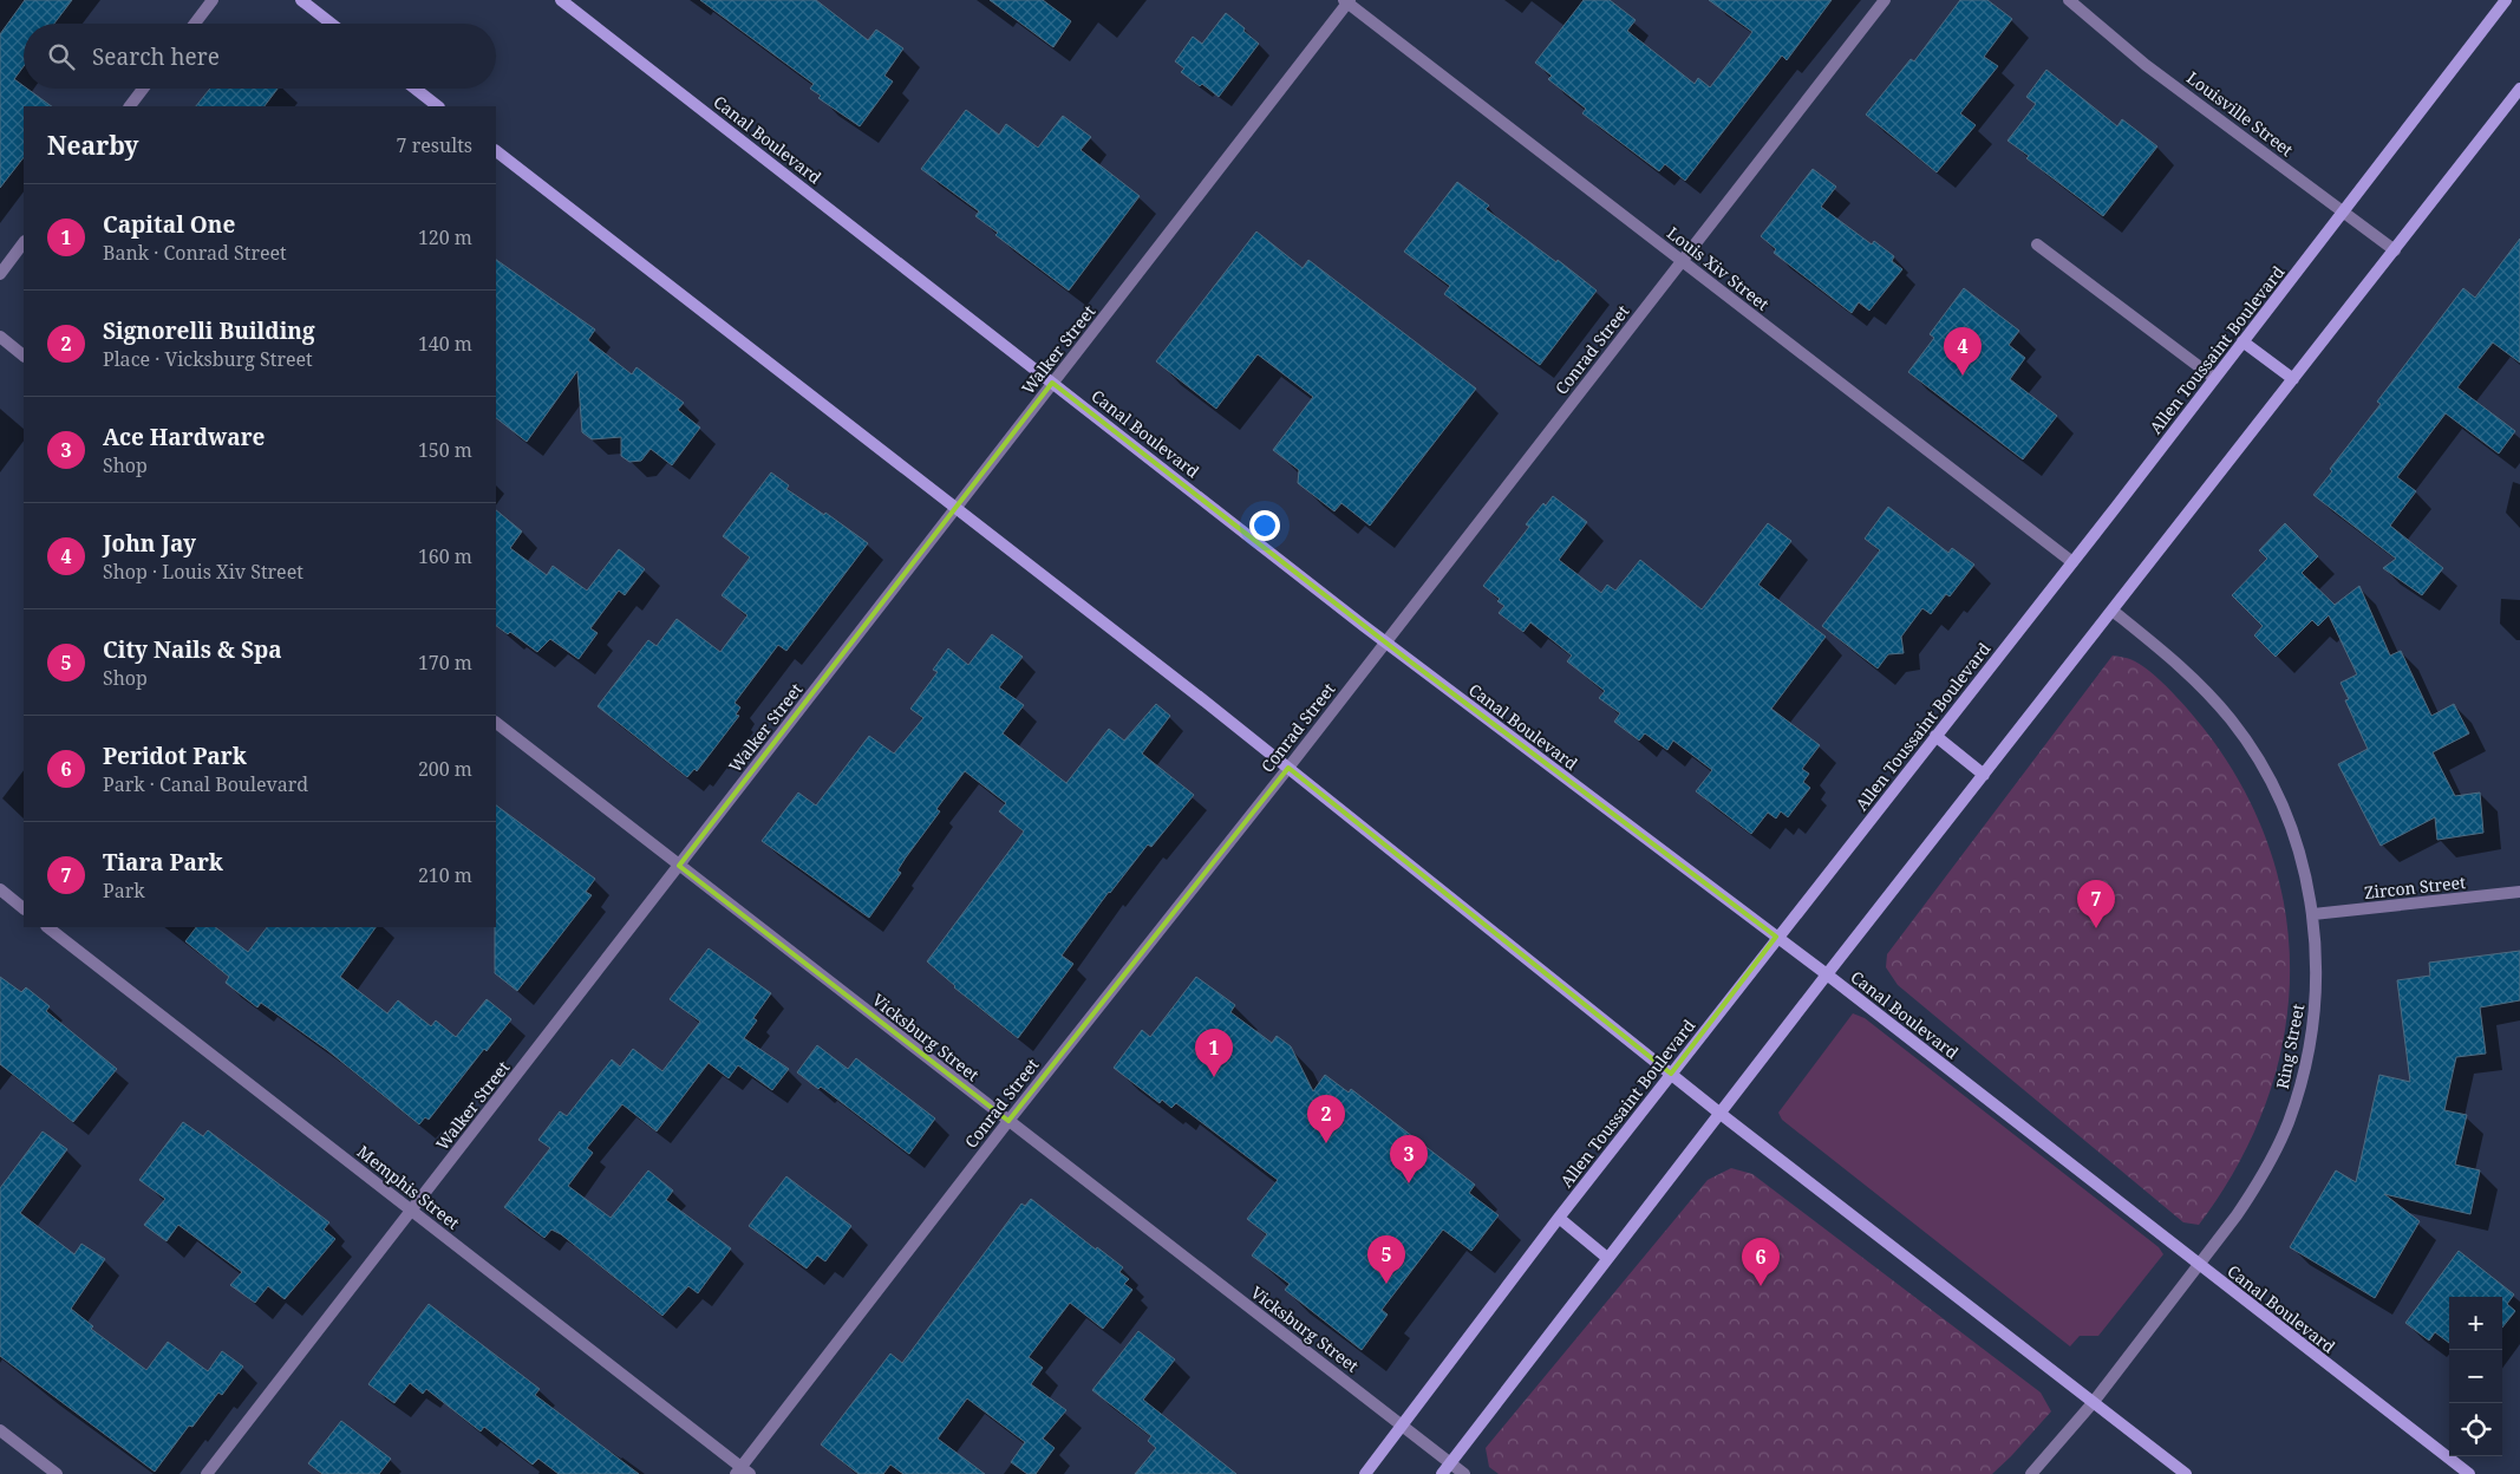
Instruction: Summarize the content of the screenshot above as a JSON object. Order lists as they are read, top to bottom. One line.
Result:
{"streets":{"main road":["Canal Boulevard","Allen Toussaint Boulevard"],"street":["Louisville Street","Louis Xiv Street","Walker Street","Conrad Street","Zircon Street","Vicksburg Street","Ring Street","Memphis Street"]},"crossings":[["Louisville Street","Allen Toussaint Boulevard"],["Canal Boulevard","Walker Street"],["Canal Boulevard","Conrad Street"],["Canal Boulevard","Allen Toussaint Boulevard"],["Canal Boulevard","Ring Street"],["Louis Xiv Street","Walker Street"],["Louis Xiv Street","Conrad Street"],["Louis Xiv Street","Allen Toussaint Boulevard"],["Walker Street","Vicksburg Street"],["Walker Street","Memphis Street"],["Conrad Street","Vicksburg Street"],["Conrad Street","Memphis Street"],["Allen Toussaint Boulevard","Vicksburg Street"],["Zircon Street","Ring Street"]],"page":{"search":"Search here","heading":["Nearby","7 results"],"list":[{"mark":"1","name":"Capital One","note":"Bank · Conrad Street","value":"120 m"},{"mark":"2","name":"Signorelli Building","note":"Place · Vicksburg Street","value":"140 m"},{"mark":"3","name":"Ace Hardware","note":"Shop","value":"150 m"},{"mark":"4","name":"John Jay","note":"Shop · Louis Xiv Street","value":"160 m"},{"mark":"5","name":"City Nails & Spa","note":"Shop","value":"170 m"},{"mark":"6","name":"Peridot Park","note":"Park · Canal Boulevard","value":"200 m"},{"mark":"7","name":"Tiara Park","note":"Park","value":"210 m"}],"pins":["4","7","1","2","3","5","6"],"map_buttons":["+","−"]}}
